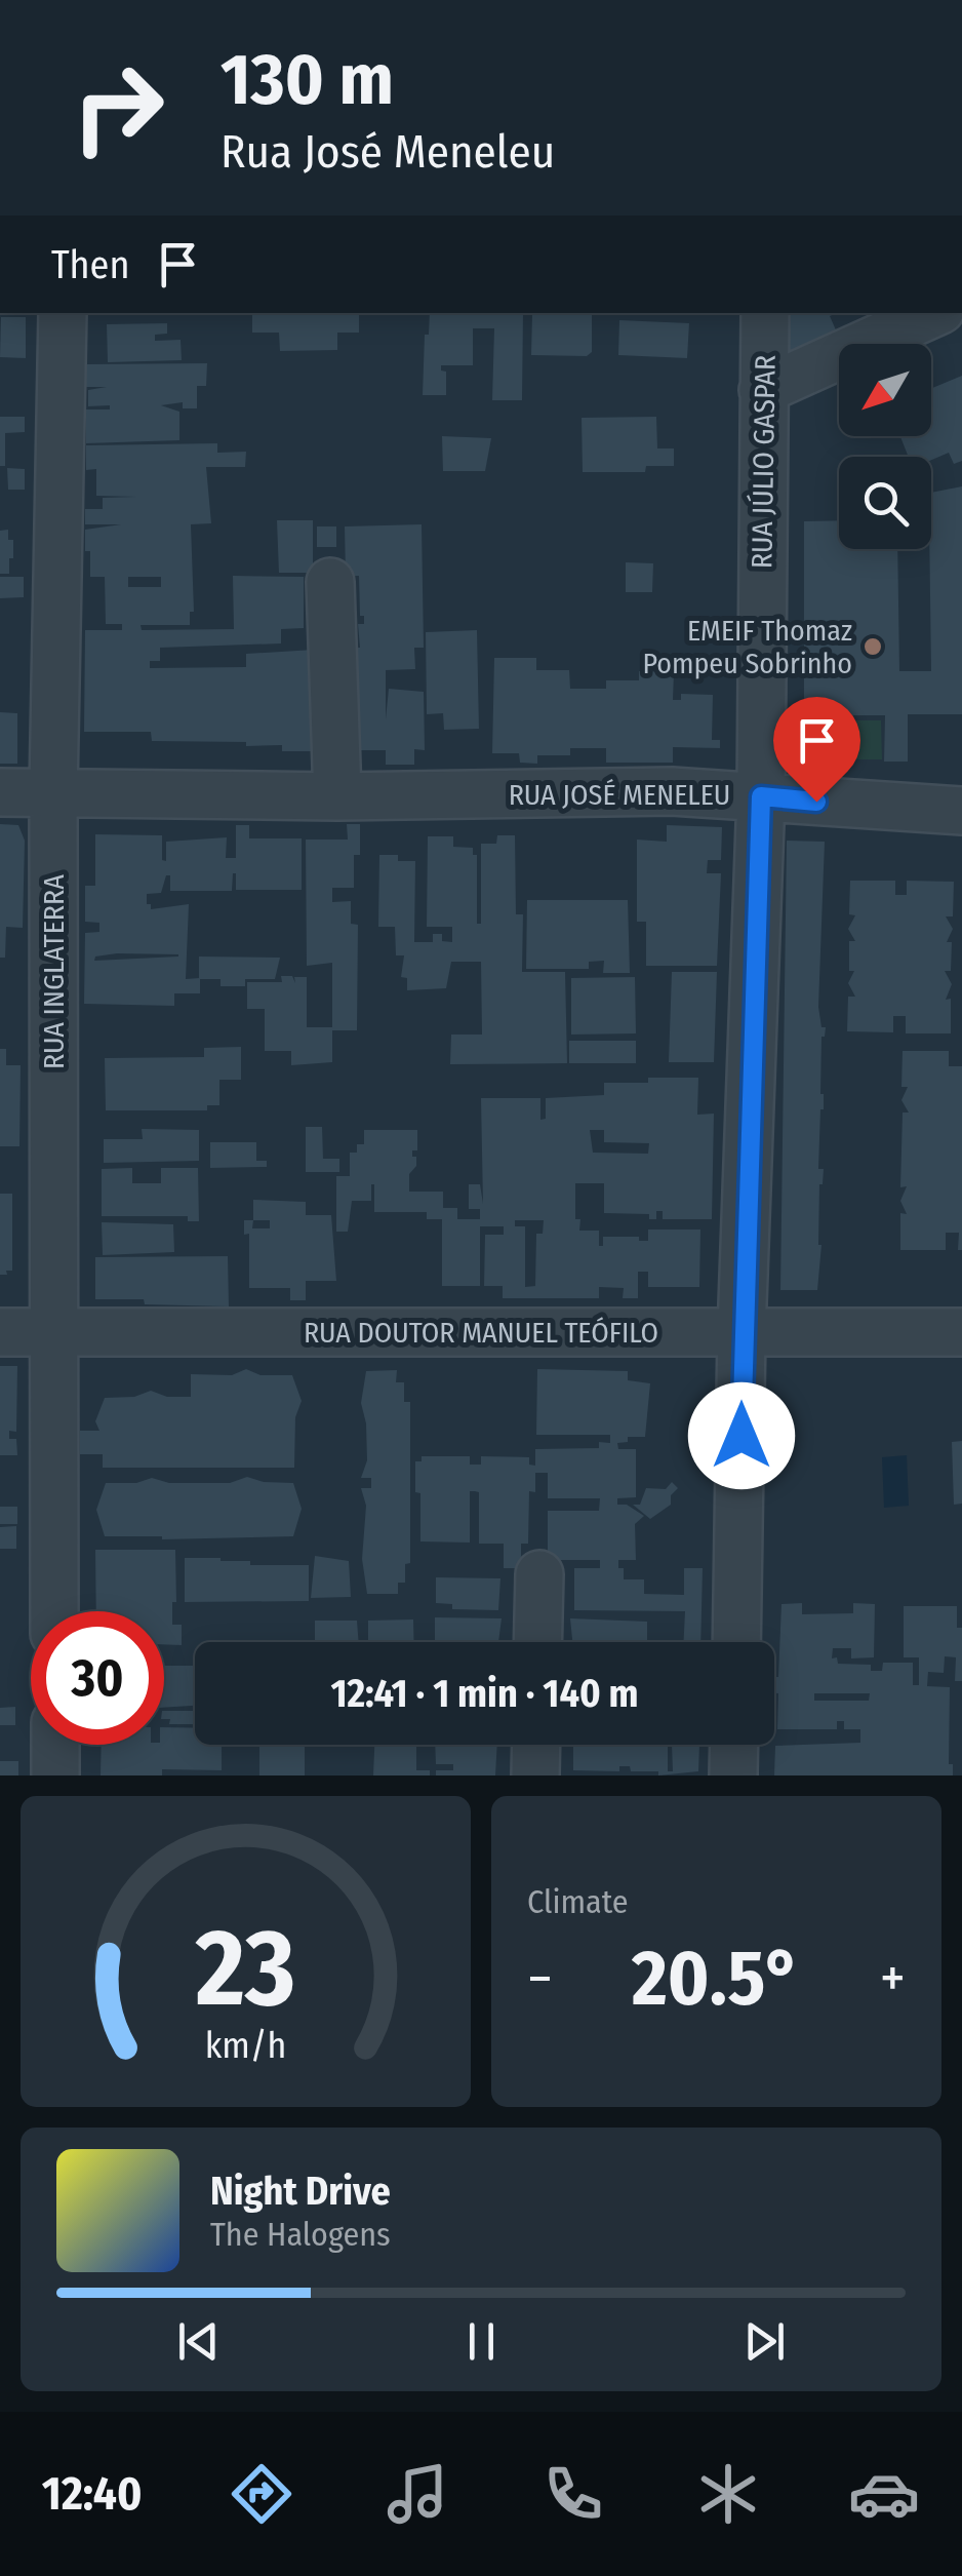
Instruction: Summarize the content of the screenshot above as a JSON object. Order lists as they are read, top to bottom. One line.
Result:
{"streets":{"street":["RUA JÚLIO GASPAR","RUA JOSÉ MENELEU","RUA INGLATERRA","RUA DOUTOR MANUEL TEÓFILO"]},"crossings":[["RUA JÚLIO GASPAR","RUA JOSÉ MENELEU"],["RUA JÚLIO GASPAR","RUA DOUTOR MANUEL TEÓFILO"],["RUA JOSÉ MENELEU","RUA INGLATERRA"],["RUA INGLATERRA","RUA DOUTOR MANUEL TEÓFILO"]],"places":["EMEIF Thomaz Pompeu Sobrinho"],"north":"bottom left","page":{"turn":["130 m","Rua José Meneleu"],"then":"Then","limit":"30","trip":"12:41 · 1 min · 140 m","tile":"Climate","heat":["−","20.5°","+"],"song":["Night Drive","The Halogens"],"tabs":"12:40","gauge":["23","km/h"]}}
